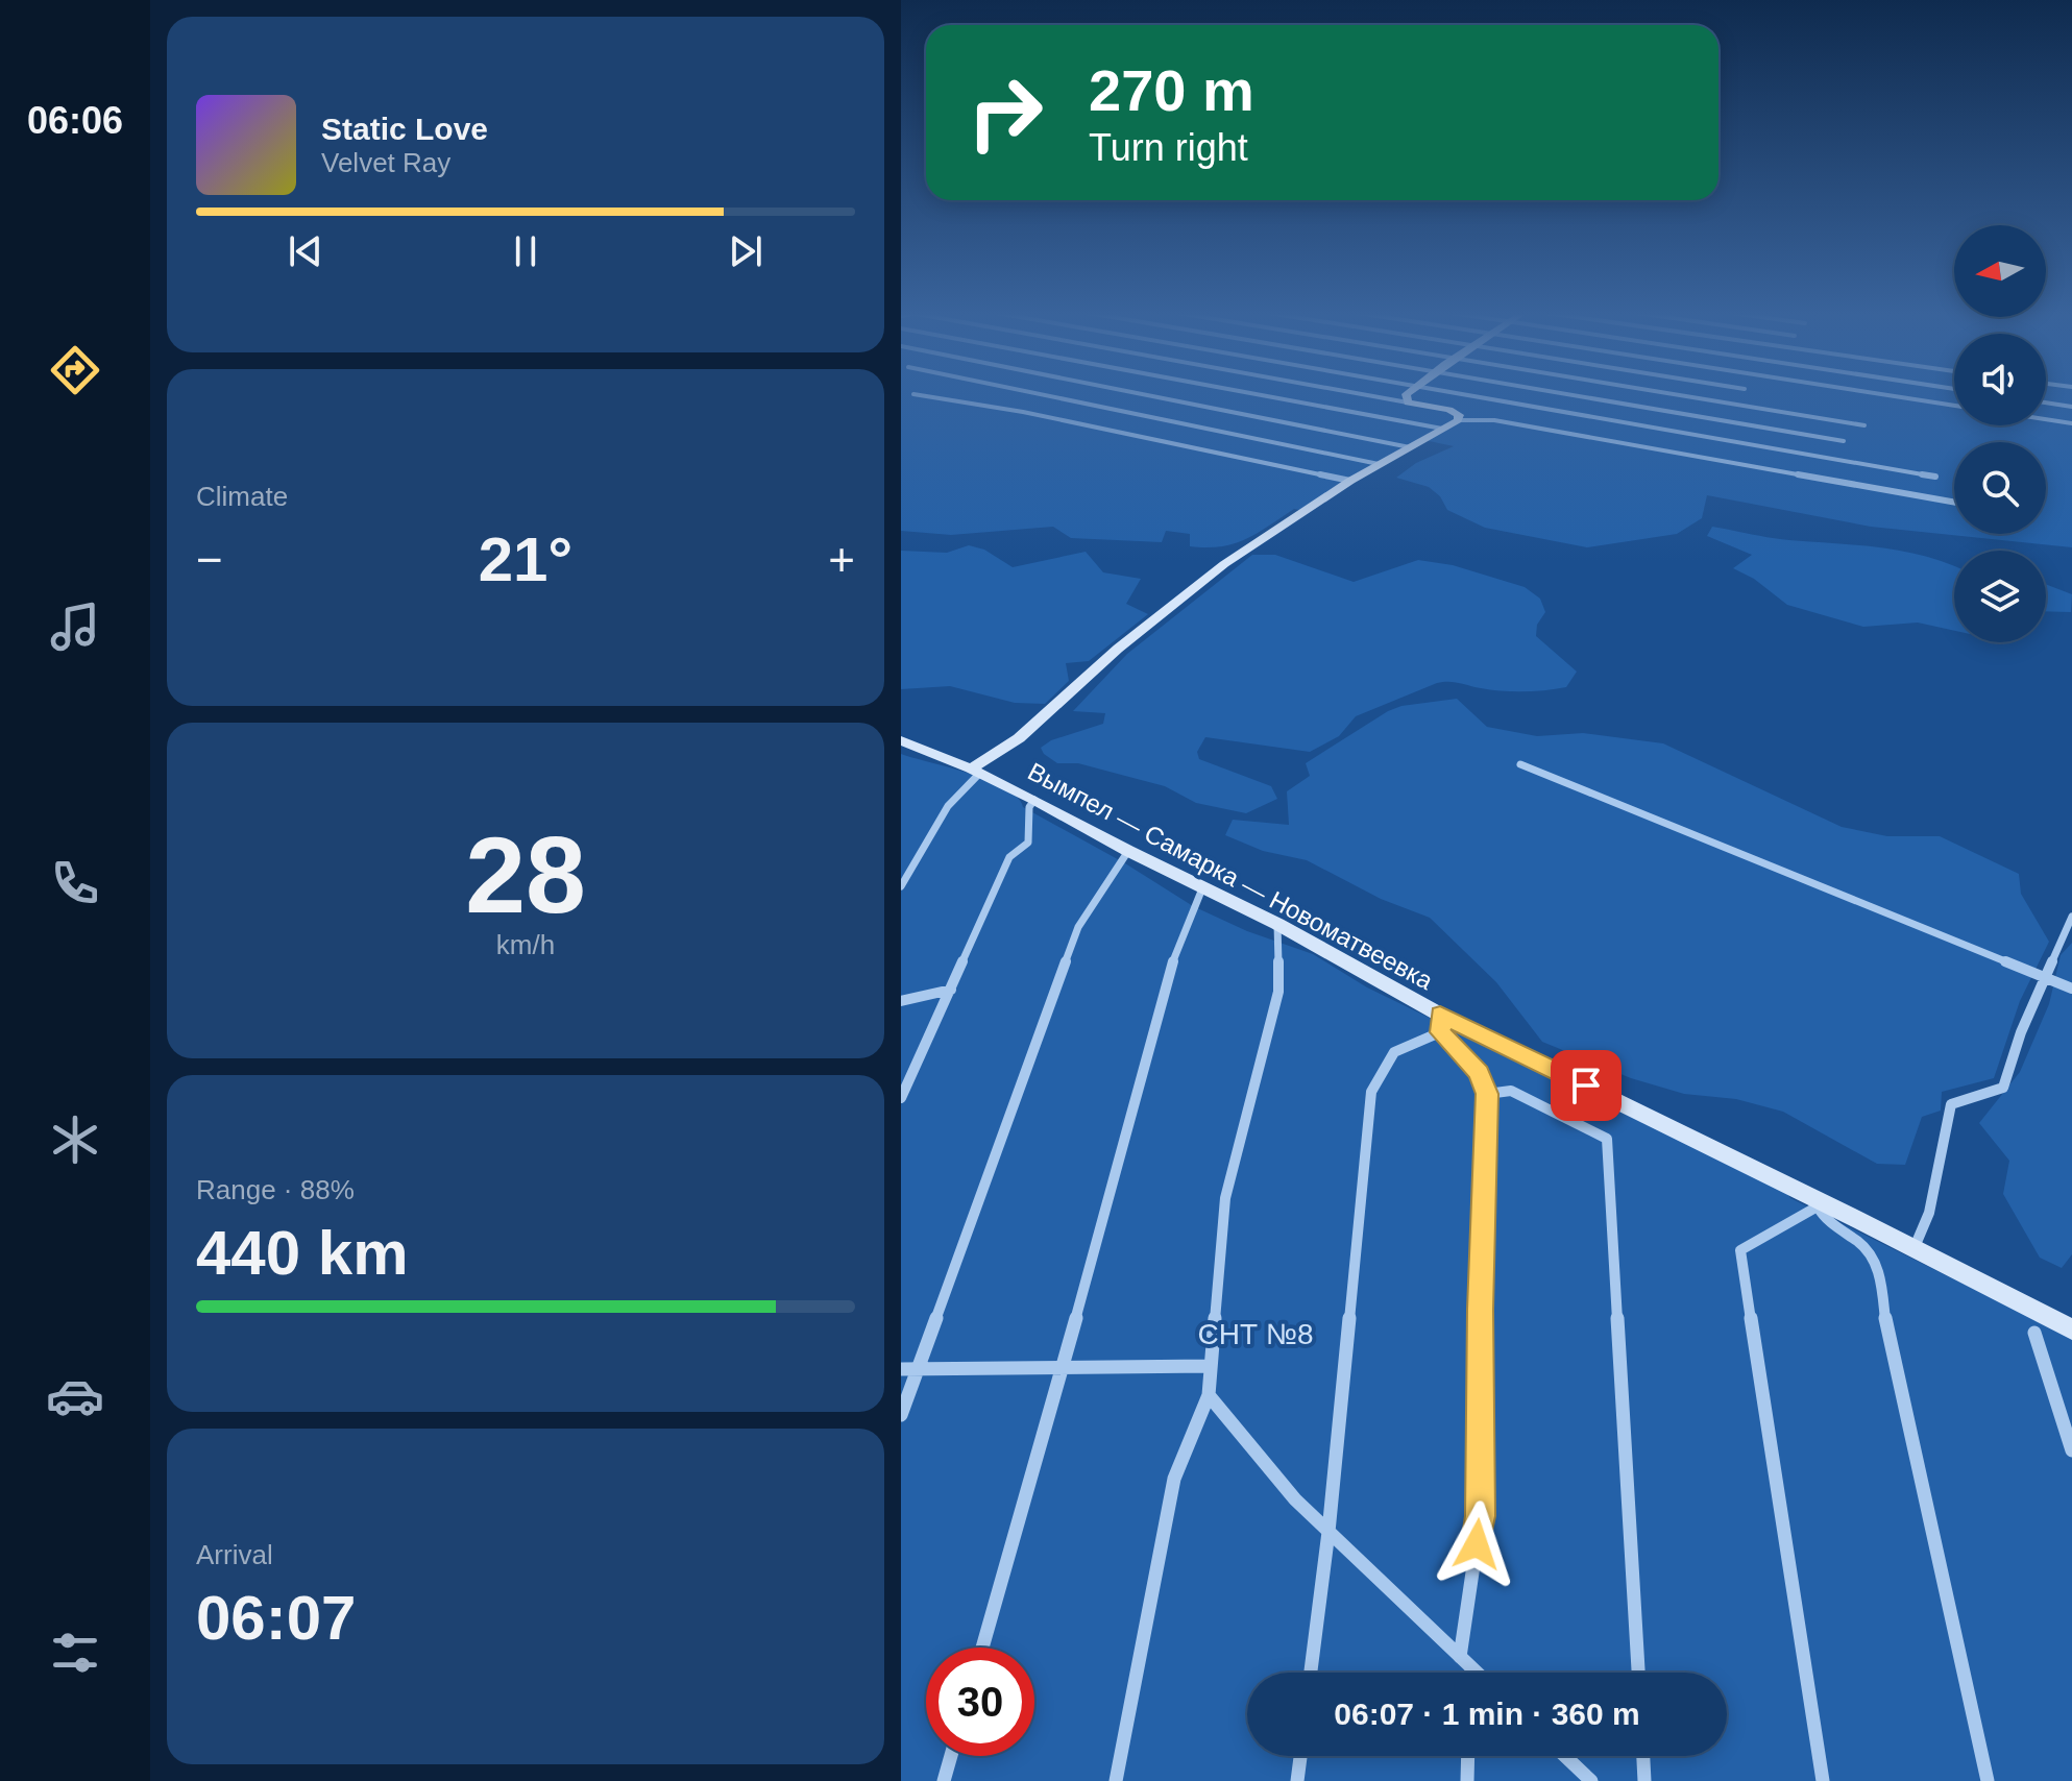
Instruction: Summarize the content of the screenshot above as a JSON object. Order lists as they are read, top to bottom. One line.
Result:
{"streets":{"street":["Вымпел — Самарка — Новоматвеевка"]},"parks":["СНТ №8"],"north":"left","page":{"tabs":"06:06","turn":["270 m","Turn right"],"song":["Static Love","Velvet Ray"],"tile":["Climate",["28","km/h"],["Range · 88%","440 km"],["Arrival","06:07"]],"heat":["−","21°","+"],"limit":"30","trip":"06:07 · 1 min · 360 m"}}
